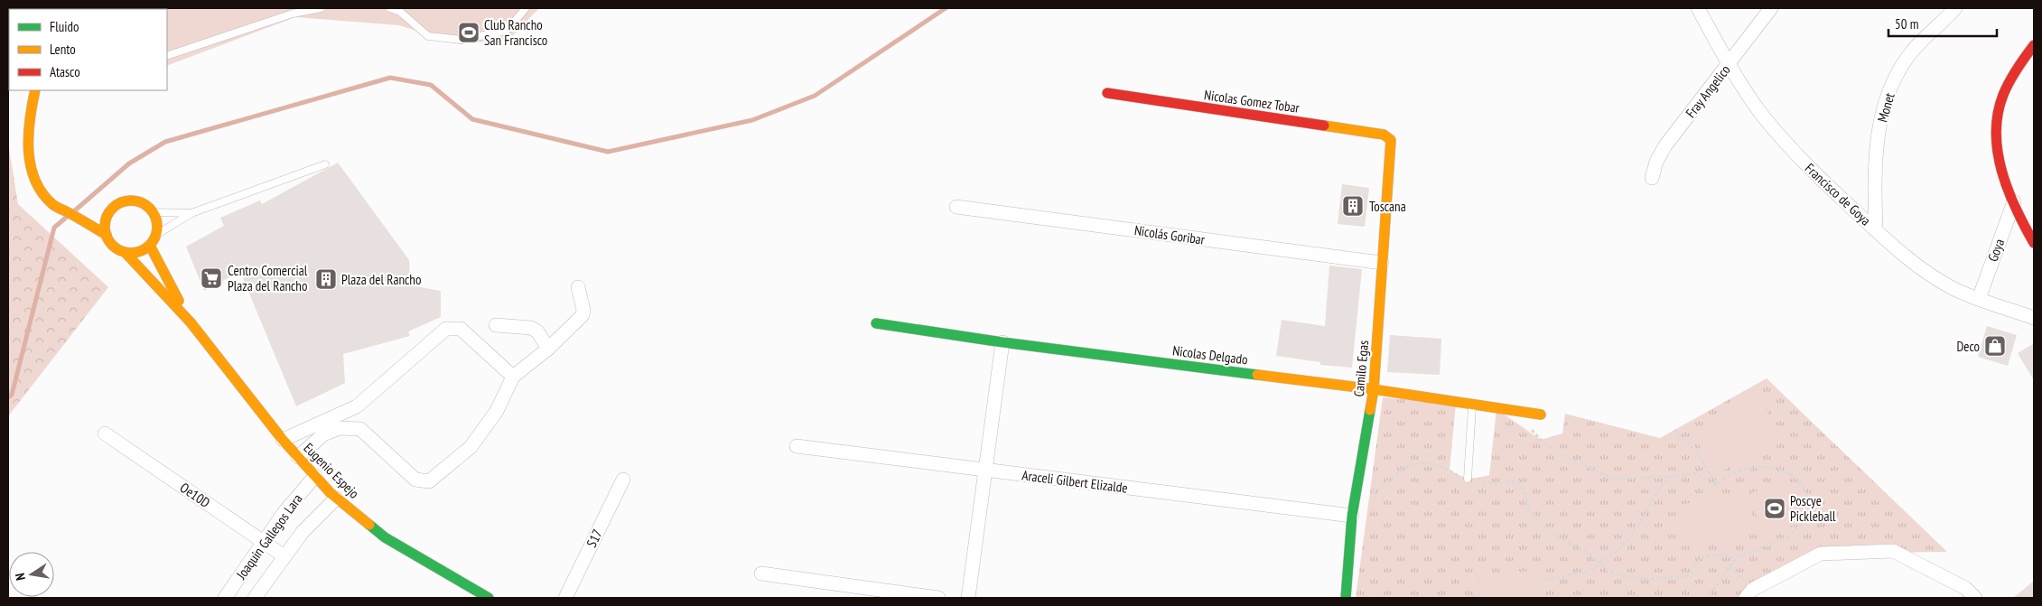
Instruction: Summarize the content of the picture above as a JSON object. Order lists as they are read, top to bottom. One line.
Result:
{"streets":{"street":["Fray Angelico","Nicolas Gomez Tobar","Monet","Francisco de Goya","Nicolás Goribar","Goya","Nicolas Delgado","Camilo Egas","Eugenio Espejo","Araceli Gilbert Elizalde","Oe10D","Joaquin Gallegos Lara","S17"]},"crossings":[["Fray Angelico","Francisco de Goya"],["Nicolas Gomez Tobar","Camilo Egas"],["Monet","Francisco de Goya"],["Francisco de Goya","Goya"],["Nicolás Goribar","Camilo Egas"],["Nicolas Delgado","Camilo Egas"],["Camilo Egas","Araceli Gilbert Elizalde"],["Eugenio Espejo","Joaquin Gallegos Lara"],["Oe10D","Joaquin Gallegos Lara"]],"places":{"sports":["Club Rancho San Francisco","Poscye Pickleball"],"building":["Toscana","Plaza del Rancho"],"supermarket":["Centro Comercial Plaza del Rancho"],"shop":["Deco"]},"legend":["Fluido","Lento","Atasco"],"scale_bar":"50 m","north":"left"}
